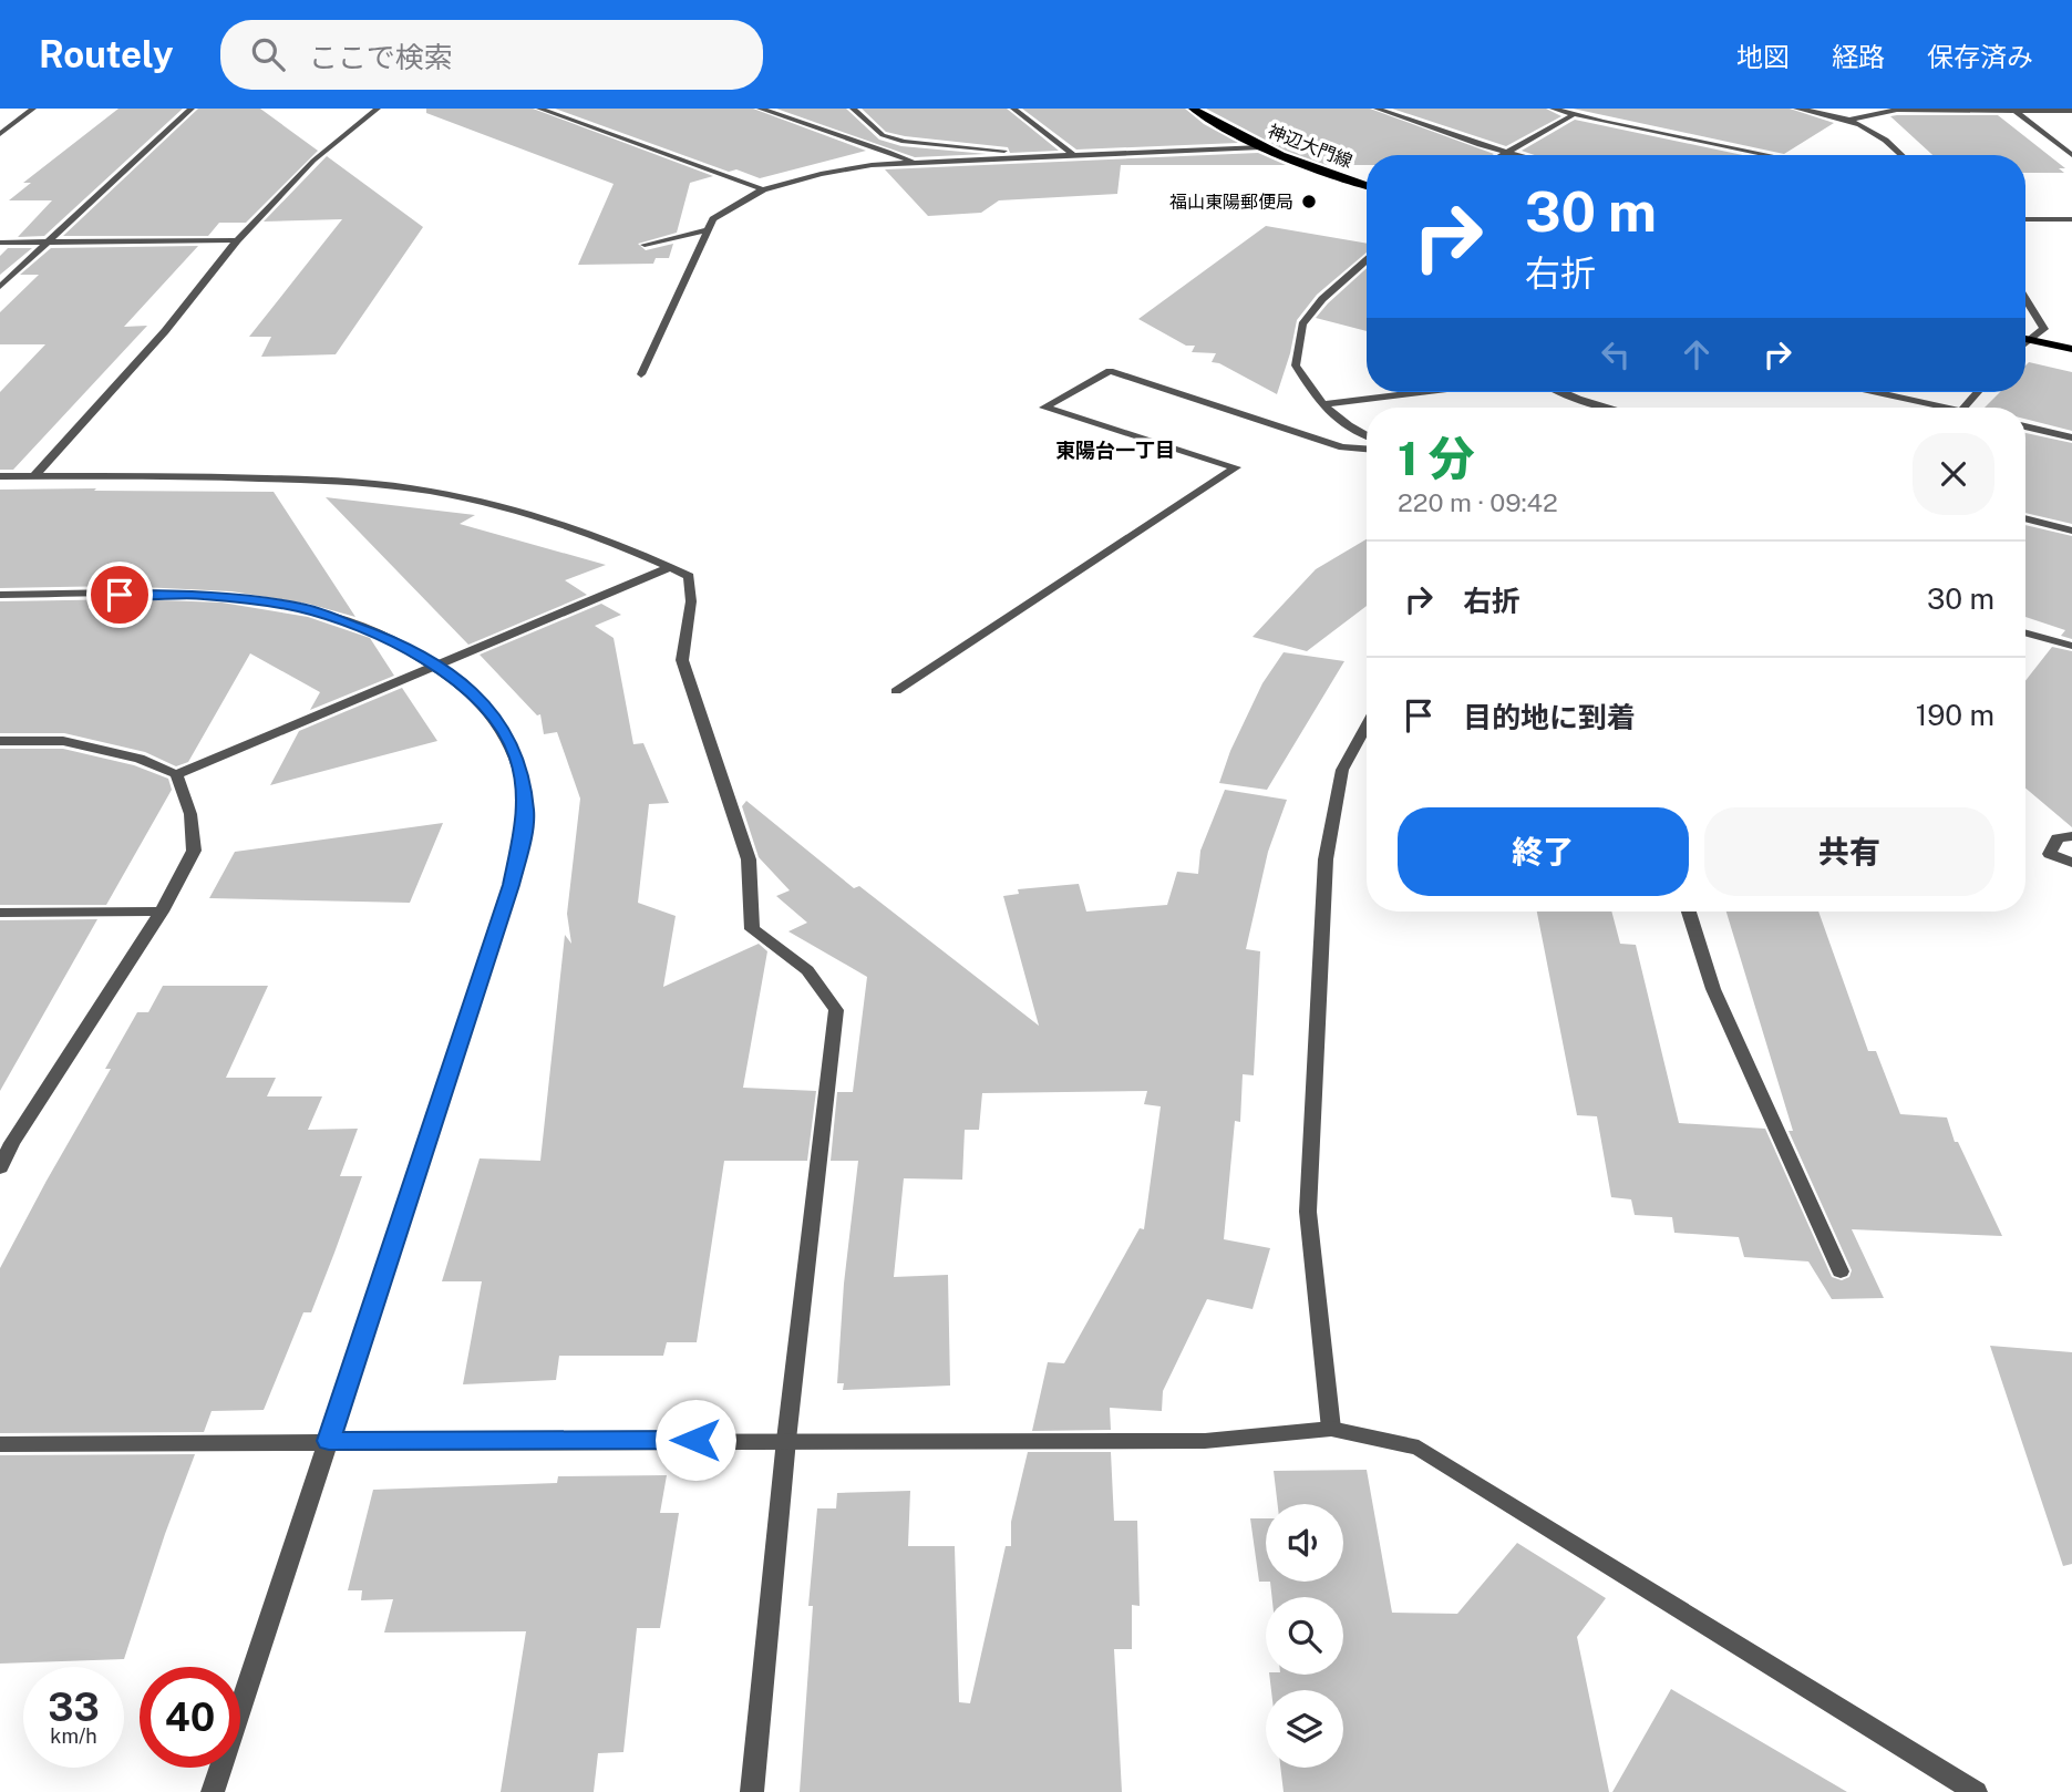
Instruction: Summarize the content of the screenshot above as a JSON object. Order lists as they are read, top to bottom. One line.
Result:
{"streets":{"main road":["神辺大門線"]},"districts":["東陽台一丁目"],"places":["福山東陽郵便局"],"page":{"header":"Routely","search":"ここで検索","nav":["地図","経路","保存済み"],"turn":["30 m","右折"],"heading":["1 分","220 m · 09:42"],"list":[{"name":"右折","value":"30 m"},{"name":"目的地に到着","value":"190 m"}],"buttons":["終了","共有"],"speed":"33 km/h","limit":"40"}}
